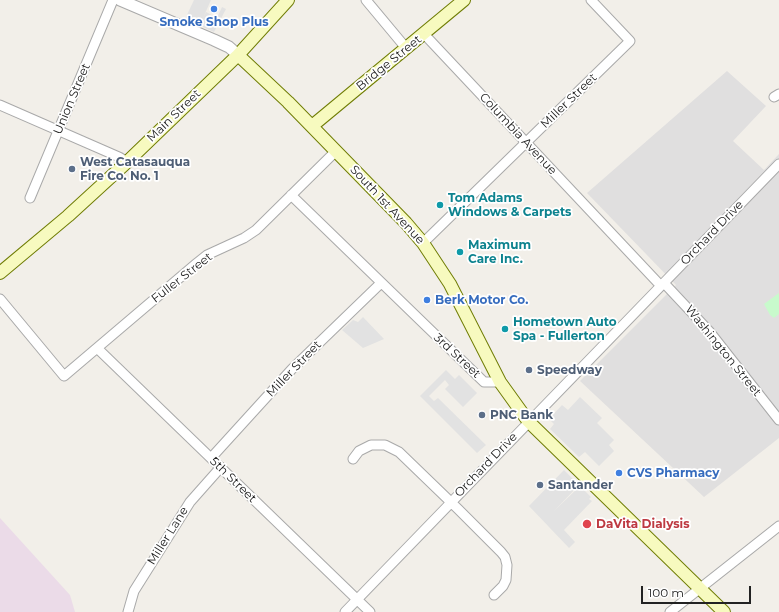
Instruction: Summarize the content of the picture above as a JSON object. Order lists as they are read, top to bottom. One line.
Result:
{"streets":{"main road":["Bridge Street","Main Street","South 1st Avenue"],"street":["Union Street","Miller Street","Columbia Avenue","Orchard Drive","Fuller Street","Washington Street","3rd Street","5th Street","Miller Lane"]},"crossings":[["Bridge Street","Columbia Avenue"],["Bridge Street","South 1st Avenue"],["Miller Street","Columbia Avenue"],["Miller Street","South 1st Avenue"],["Miller Street","3rd Street"],["Miller Street","5th Street"],["Main Street","South 1st Avenue"],["Columbia Avenue","Orchard Drive"],["Columbia Avenue","Washington Street"],["South 1st Avenue","Fuller Street"],["South 1st Avenue","3rd Street"],["Orchard Drive","Washington Street"],["Orchard Drive","5th Street"],["Fuller Street","3rd Street"],["Fuller Street","5th Street"],["5th Street","Miller Lane"]],"places":["Smoke Shop Plus","West Catasauqua Fire Co. No. 1","Tom Adams Windows & Carpets","Maximum Care Inc.","Berk Motor Co.","Hometown Auto Spa - Fullerton","Speedway","PNC Bank","CVS Pharmacy","Santander","DaVita Dialysis"],"scale_bar":"100 m"}
